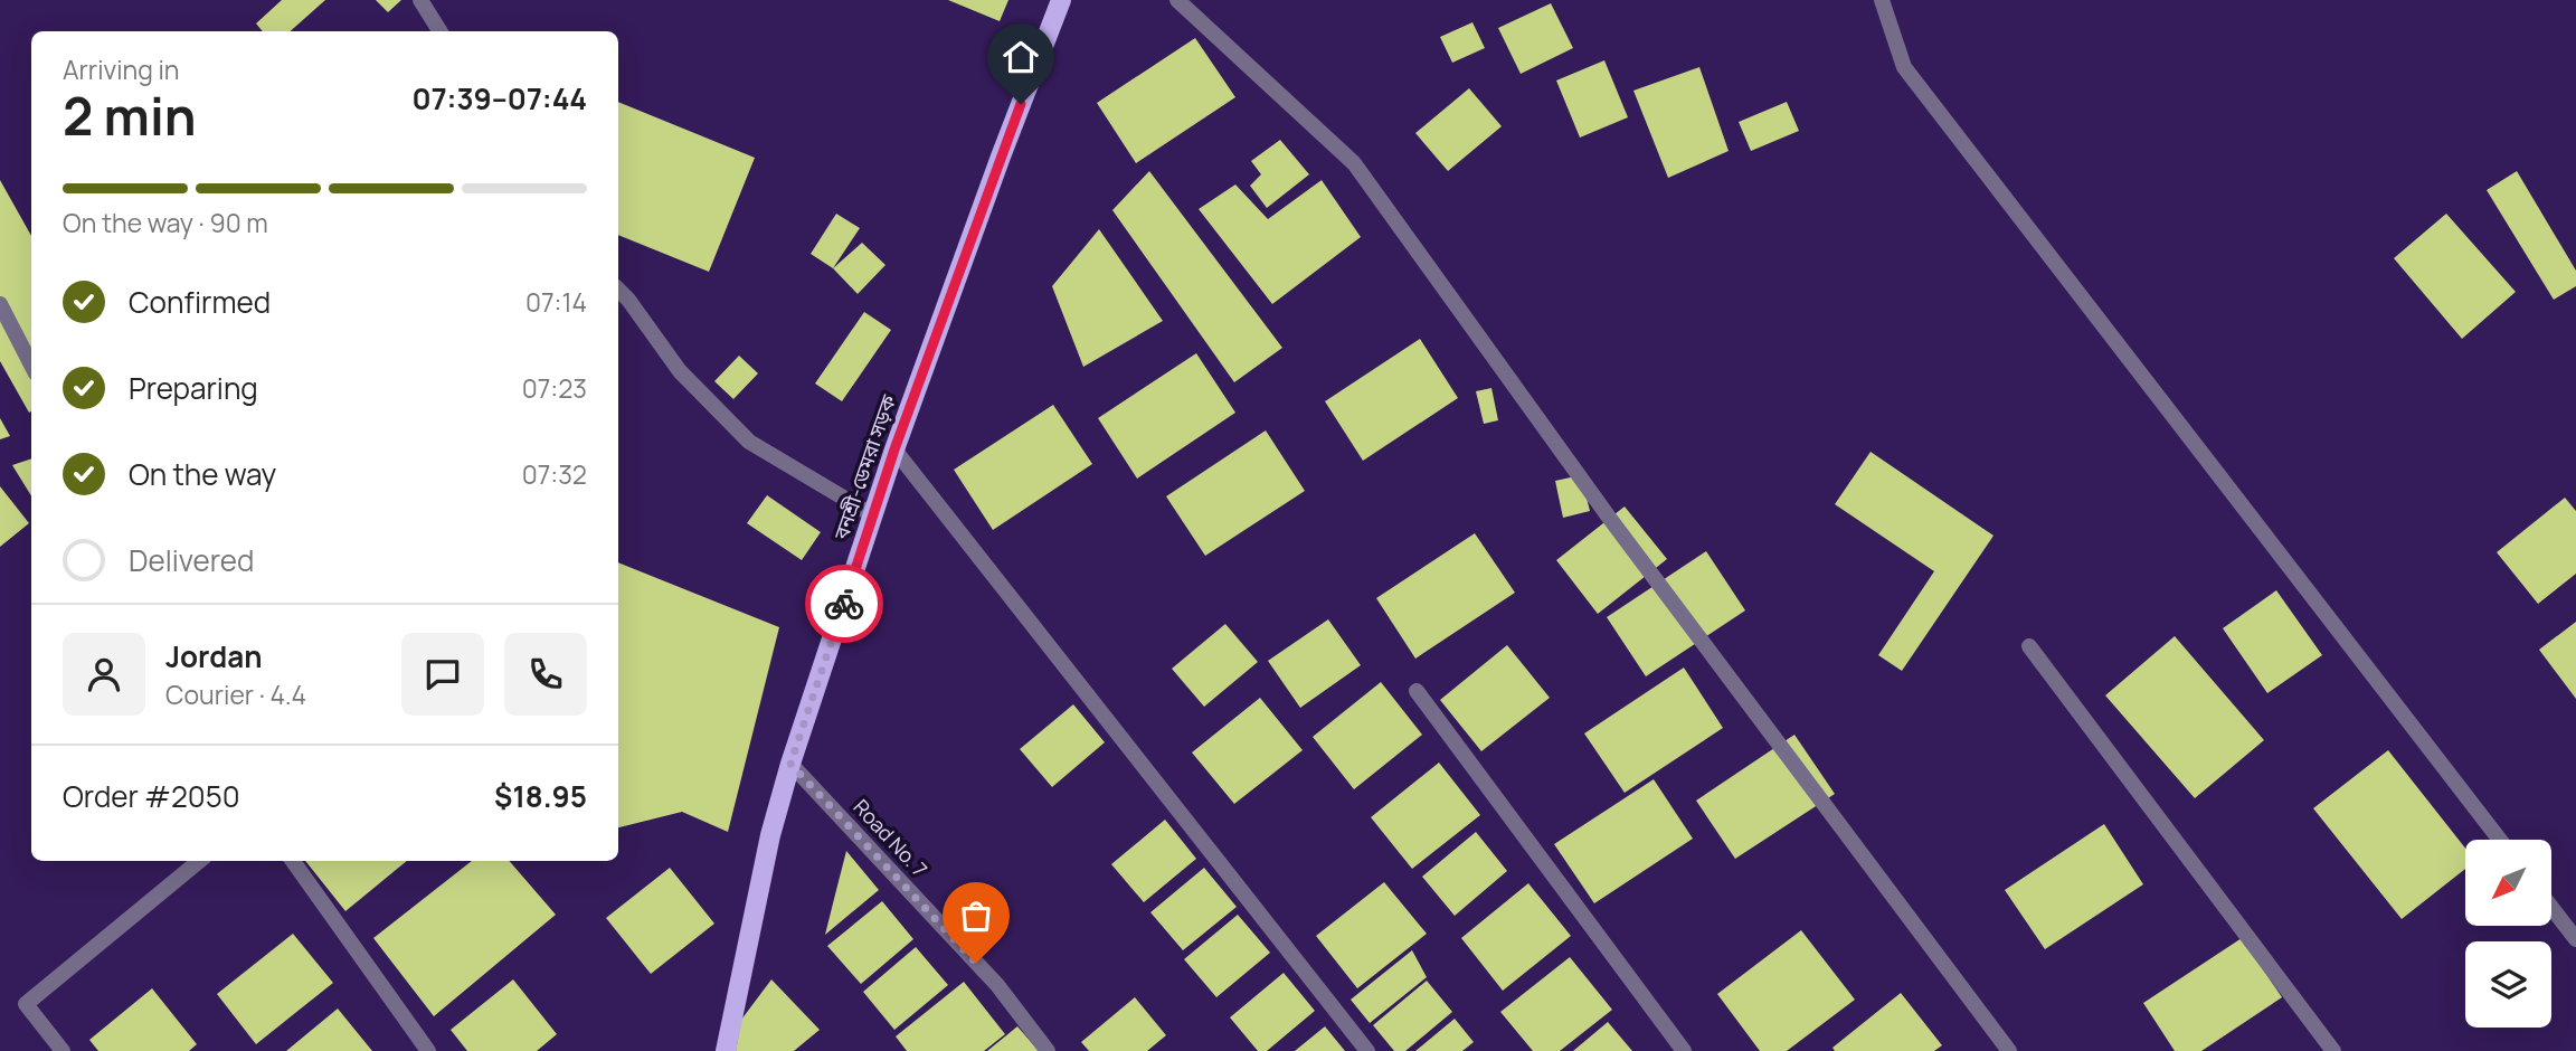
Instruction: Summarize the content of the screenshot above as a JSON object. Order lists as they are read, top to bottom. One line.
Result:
{"streets":{"main road":["বনশ্রী-ডেমরা সড়ক"],"street":["Road No. 7"]},"crossings":[["বনশ্রী-ডেমরা সড়ক","Road No. 7"]],"north":"bottom left","page":{"heading":["2 min","Arriving in","07:39–07:44"],"panel":["Jordan","Courier · 4.4","Order #2050","$18.95"],"bar":"On the way · 90 m","list":[["Confirmed","07:14"],["Preparing","07:23"],["On the way","07:32"],"Delivered"]}}
